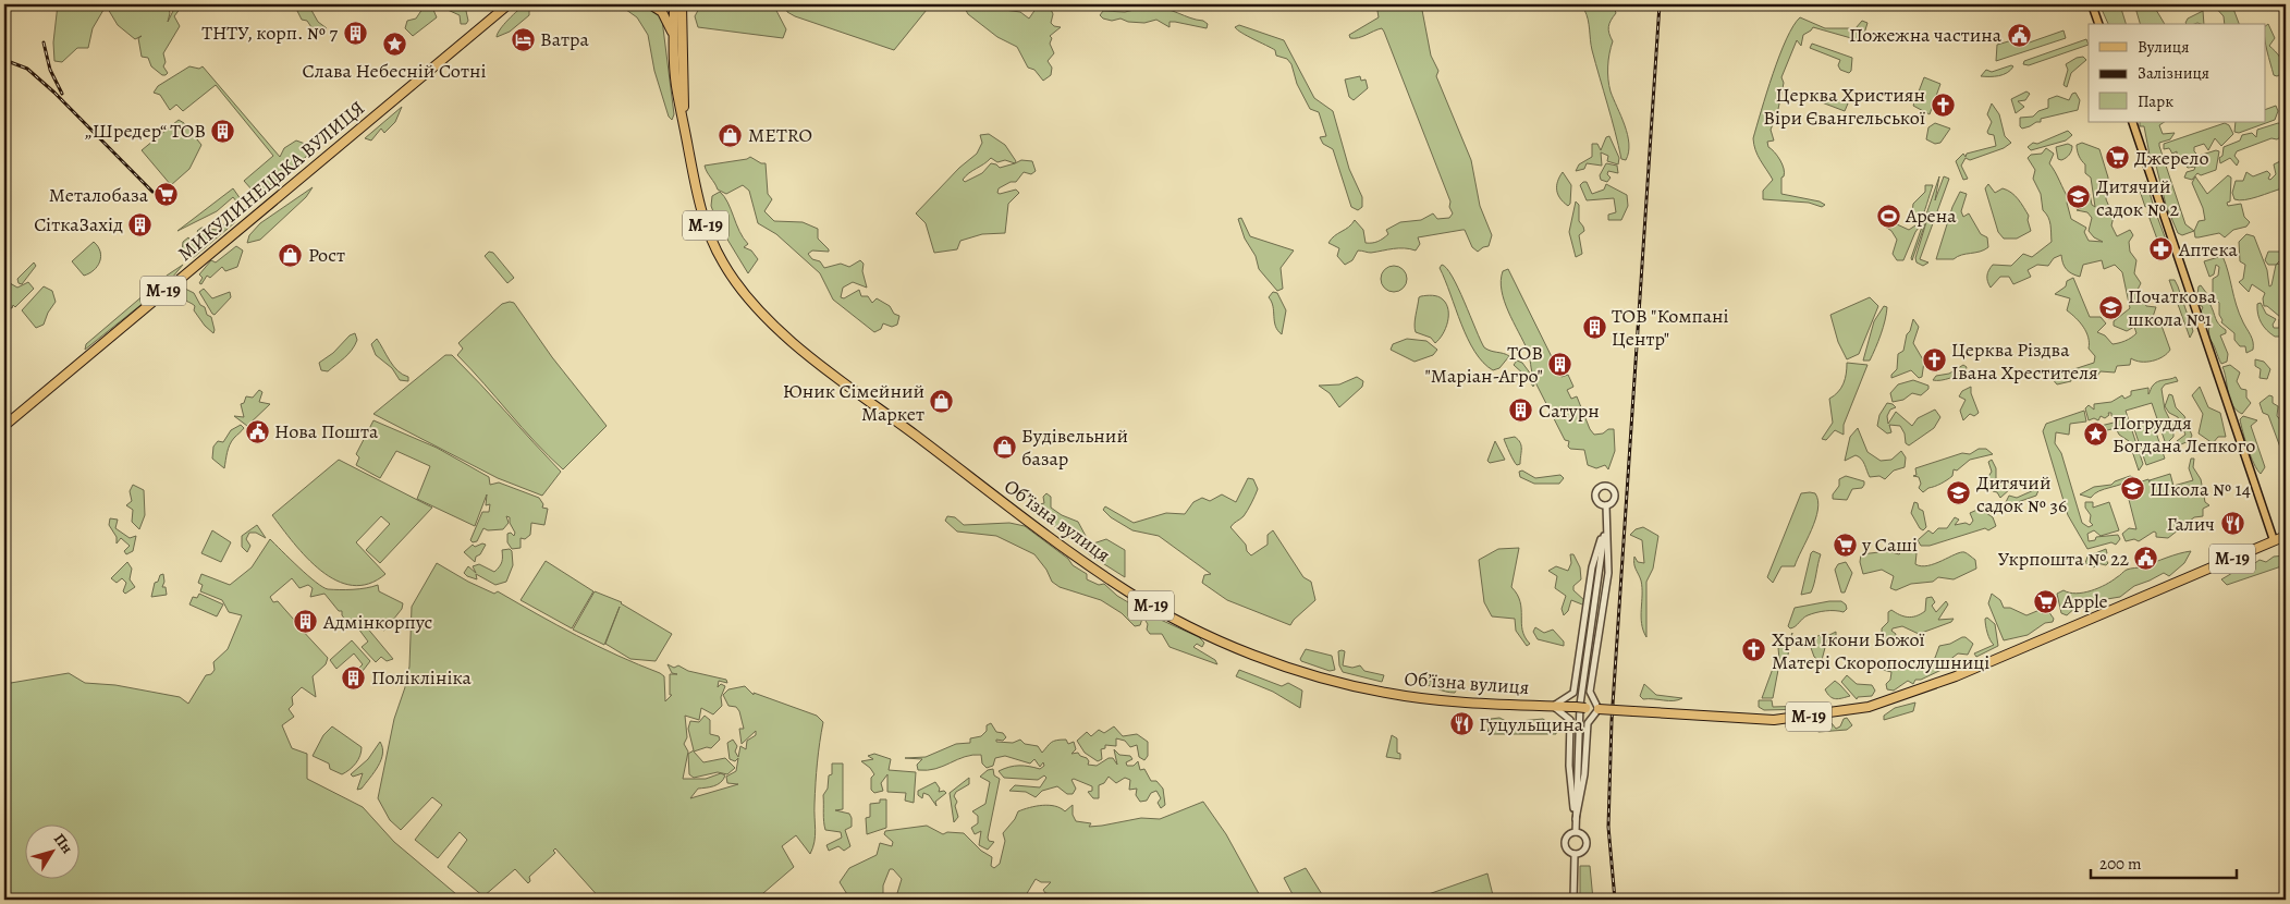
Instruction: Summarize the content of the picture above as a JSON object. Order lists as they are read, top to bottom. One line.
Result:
{"streets":{"highway":["МИКУЛИНЕЦЬКА ВУЛИЦЯ","М-19","Обʼїзна вулиця"]},"crossings":[["М-19","Обʼїзна вулиця"]],"places":{"building":["ТНТУ, корп. № 7","„Шредер“ ТОВ","СіткаЗахід","ТОВ \"Компані Центр\"","ТОВ \"Маріан-Агро\"","Сатурн","Адмінкорпус","Поліклініка"],"public building":["Пожежна частина","Нова Пошта","Укрпошта № 22"],"hotel":["Ватра"],"place":["Слава Небесній Сотні","Погруддя Богдана Лепкого"],"church":["Церква Християн Віри Євангельської","Церква Різдва Івана Хрестителя","Храм Ікони Божої Матері Скоропослушниці"],"shop":["METRO","Рост","Юник Сімейний Маркет","Будівельний базар"],"supermarket":["Джерело","Металобаза","у Саші","Apple"],"school or university":["Дитячий садок № 2","Початкова школа №1","Школа № 14","Дитячий садок № 36"],"sports":["Арена"],"pharmacy":["Аптека"],"restaurant":["Галич","Гуцульщина"]},"legend":["Вулиця","Залізниця","Парк"],"scale_bar":"200 m","north":"top right"}
